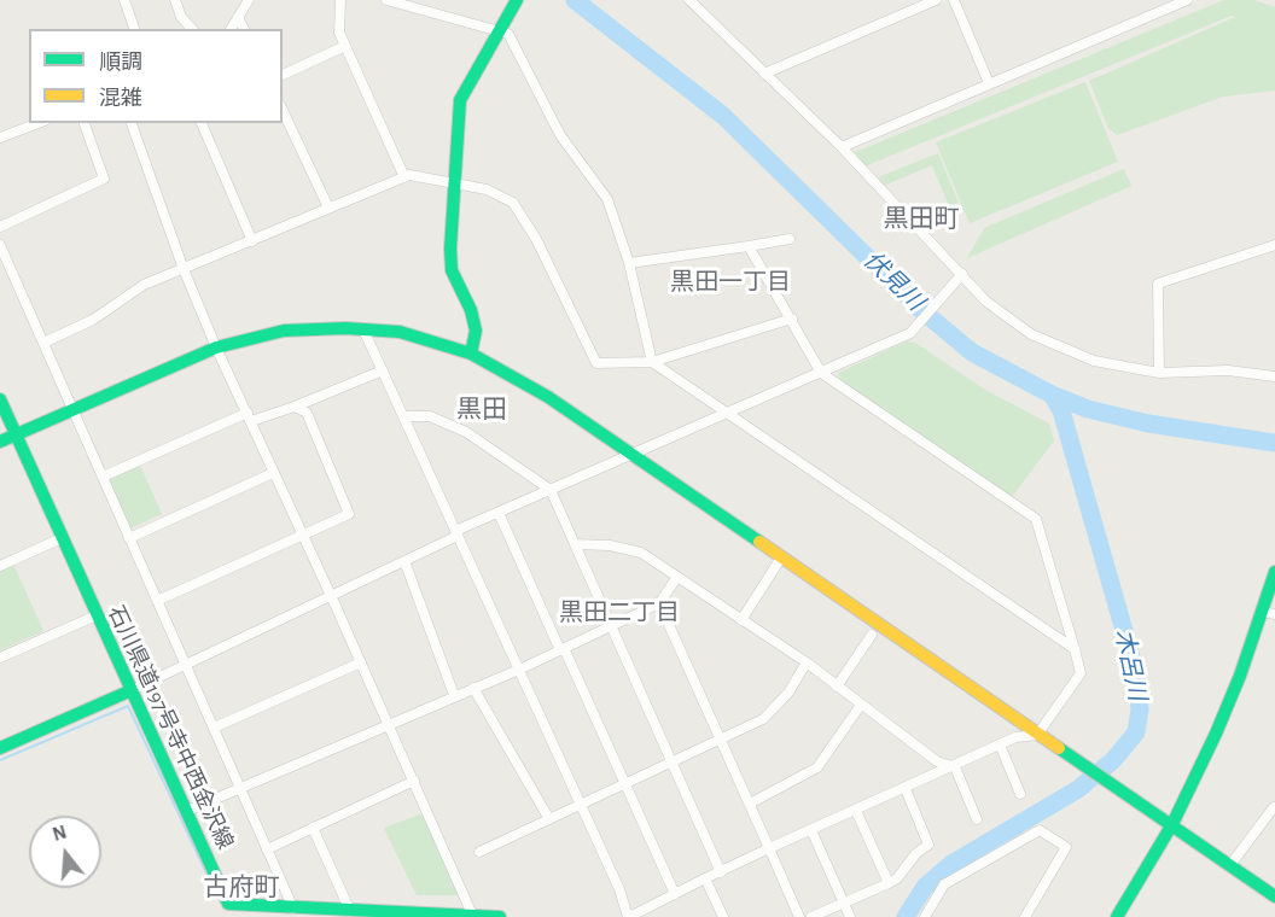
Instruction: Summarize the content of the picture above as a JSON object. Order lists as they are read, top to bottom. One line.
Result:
{"streets":{"street":["石川県道197号寺中西金沢線"]},"districts":["黒田町","黒田一丁目","黒田","黒田二丁目","古府町"],"water":["伏見川","木呂川"],"legend":["順調","混雑"],"north":"top"}
